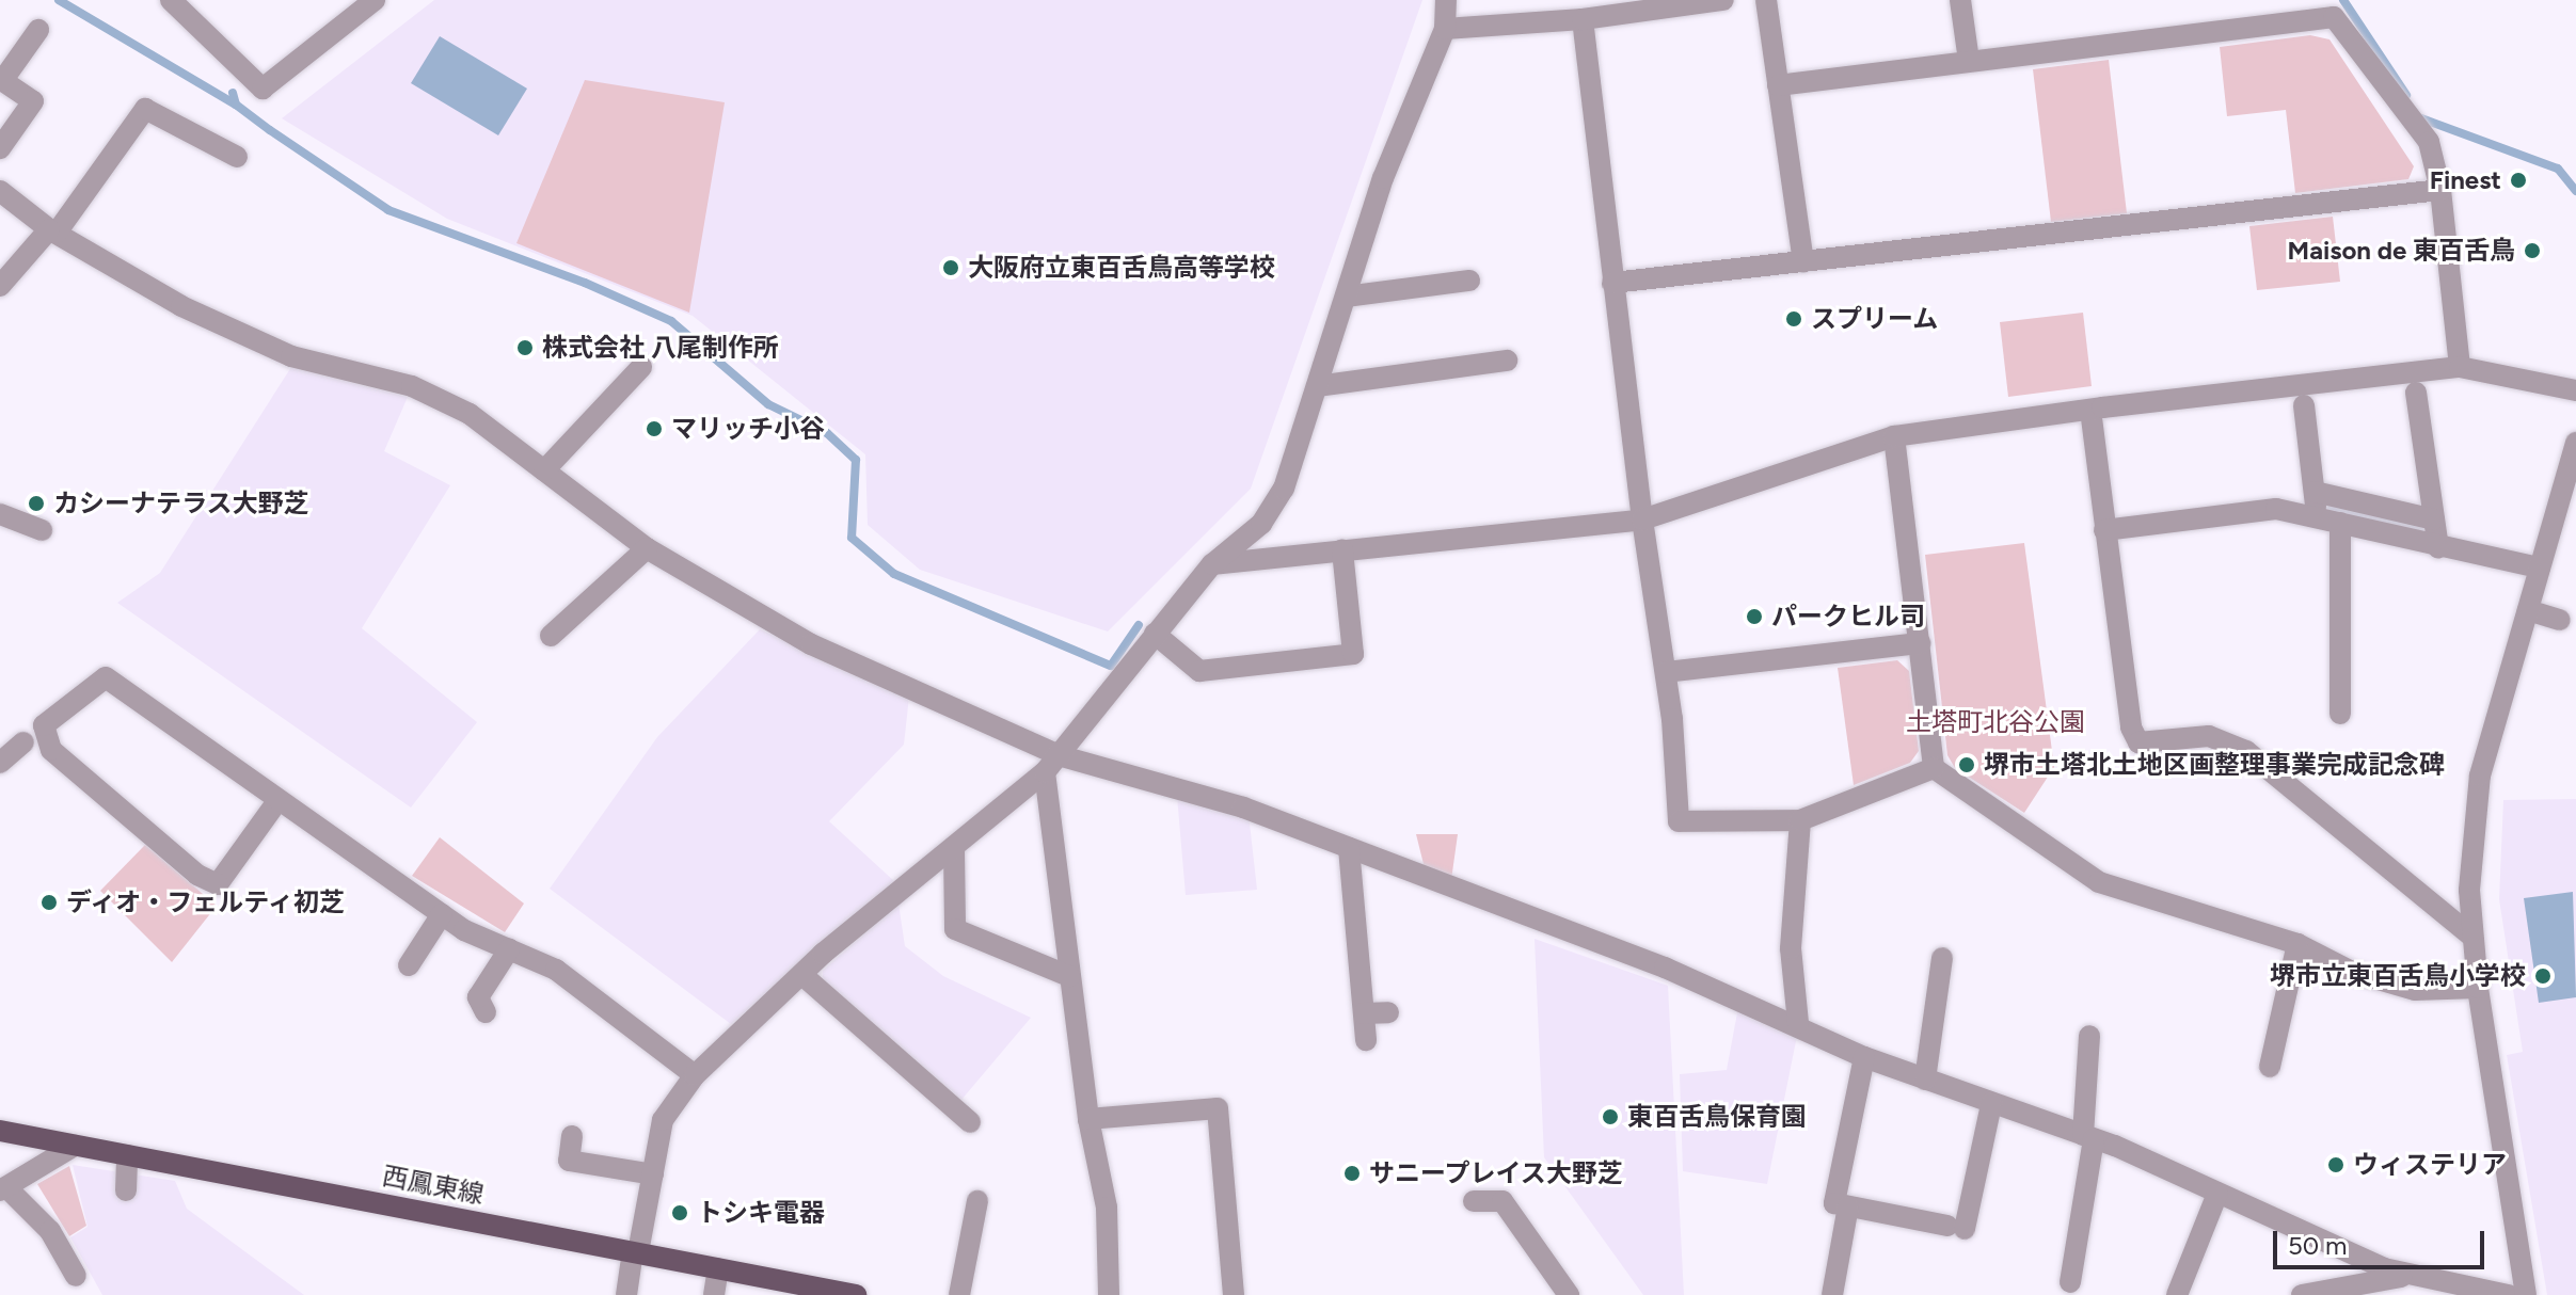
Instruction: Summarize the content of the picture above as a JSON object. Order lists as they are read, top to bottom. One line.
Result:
{"streets":{"main road":["西鳳東線"]},"parks":["土塔町北谷公園"],"places":["Finest","Maison de 東百舌鳥","大阪府立東百舌鳥高等学校","スプリーム","株式会社 八尾制作所","マリッチ小谷","カシーナテラス大野芝","パークヒル司","堺市土塔北土地区画整理事業完成記念碑","ディオ・フェルティ初芝","堺市立東百舌鳥小学校","東百舌鳥保育園","ウィステリア","サニープレイス大野芝","トシキ電器"],"scale_bar":"50 m"}
